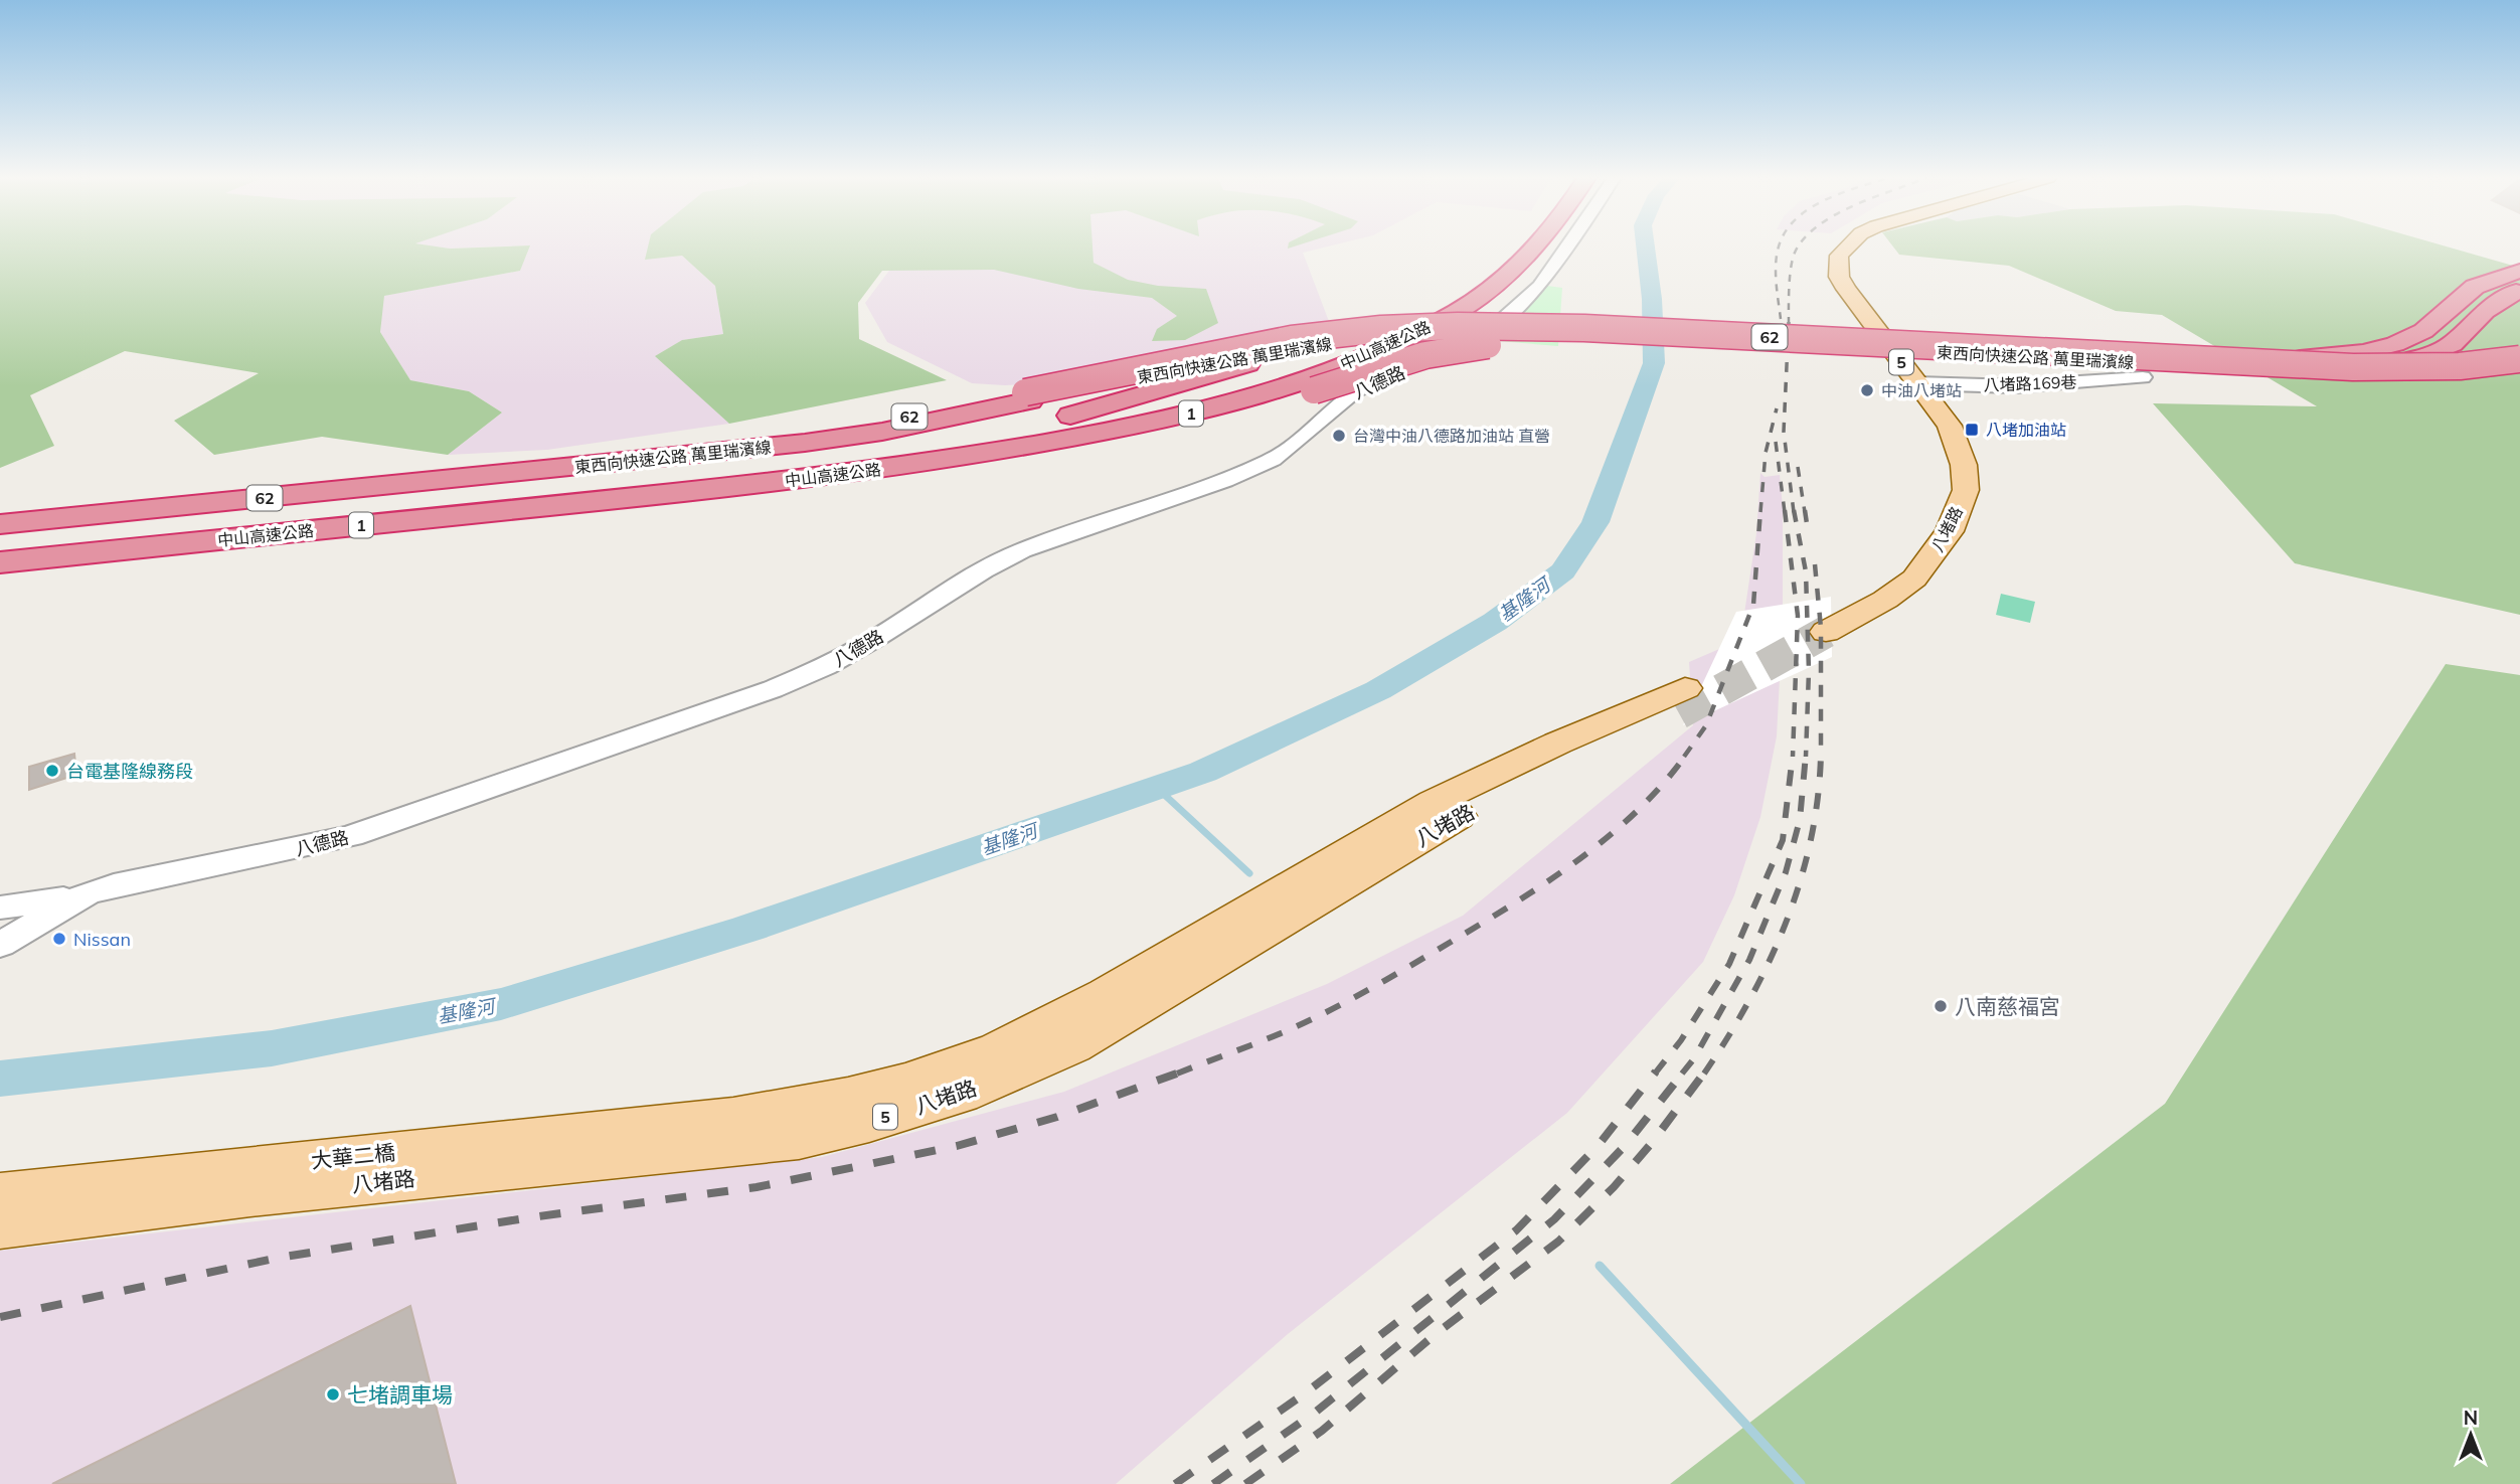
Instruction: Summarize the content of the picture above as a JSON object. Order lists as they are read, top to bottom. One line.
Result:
{"streets":{"highway":["62","中山高速公路","東西向快速公路 萬里瑞濱線","1"],"main road":["5","八堵路","大華二橋"],"street":["八德路","八堵路169巷"]},"crossings":[["八堵路169巷","八堵路"],["八堵路","大華二橋"]],"water":["基隆河"],"places":{"other":["中油八堵站","台灣中油八德路加油站 直營","台電基隆線務段","Nissan","八南慈福宮","七堵調車場"],"transit":["八堵加油站"]},"north":"top"}
